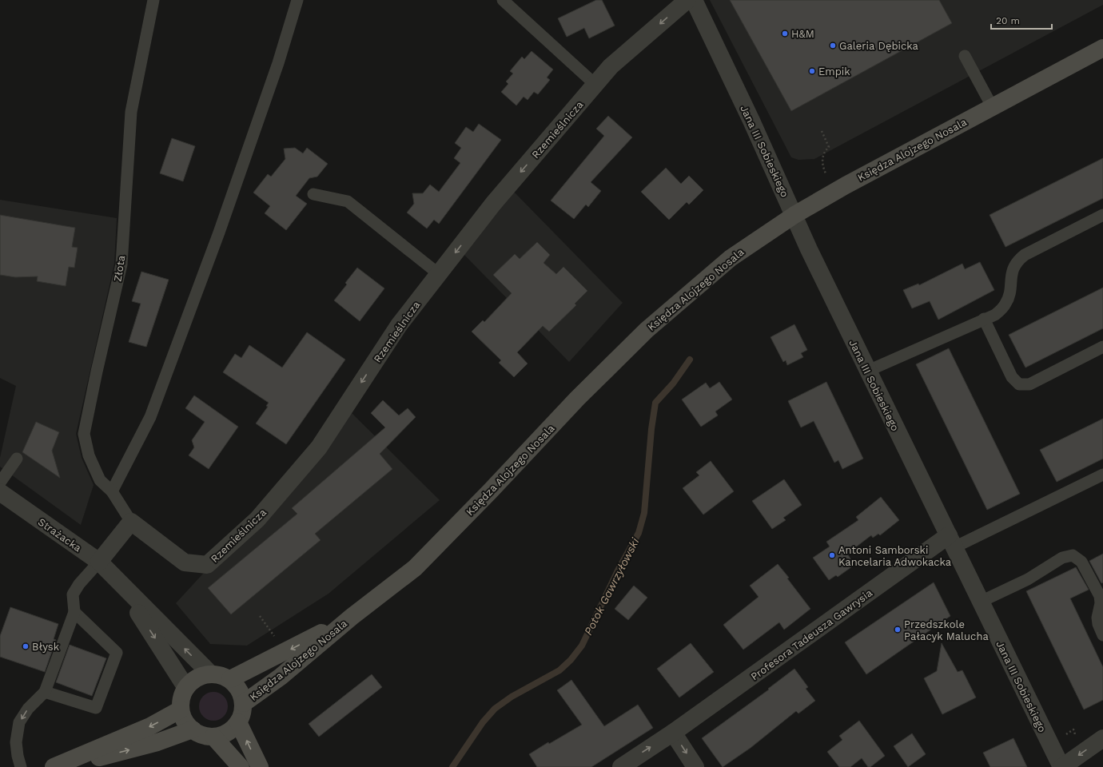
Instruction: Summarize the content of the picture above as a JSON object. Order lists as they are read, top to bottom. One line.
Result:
{"streets":{"street":["Rzemieślnicza","Księdza Alojzego Nosala","Jana III Sobieskiego","Strażacka","Profesora Tadeusza Gawrysia"],"lane":["Złota"]},"crossings":[["Rzemieślnicza","Złota"],["Księdza Alojzego Nosala","Jana III Sobieskiego"],["Księdza Alojzego Nosala","Strażacka"],["Jana III Sobieskiego","Profesora Tadeusza Gawrysia"]],"one_way":["Rzemieślnicza"],"water":["Potok Gawrzyłowski"],"places":["H&M","Galeria Dębicka","Empik","Antoni Samborski Kancelaria Adwokacka","Przedszkole Pałacyk Malucha","Błysk"],"scale_bar":"20 m"}
